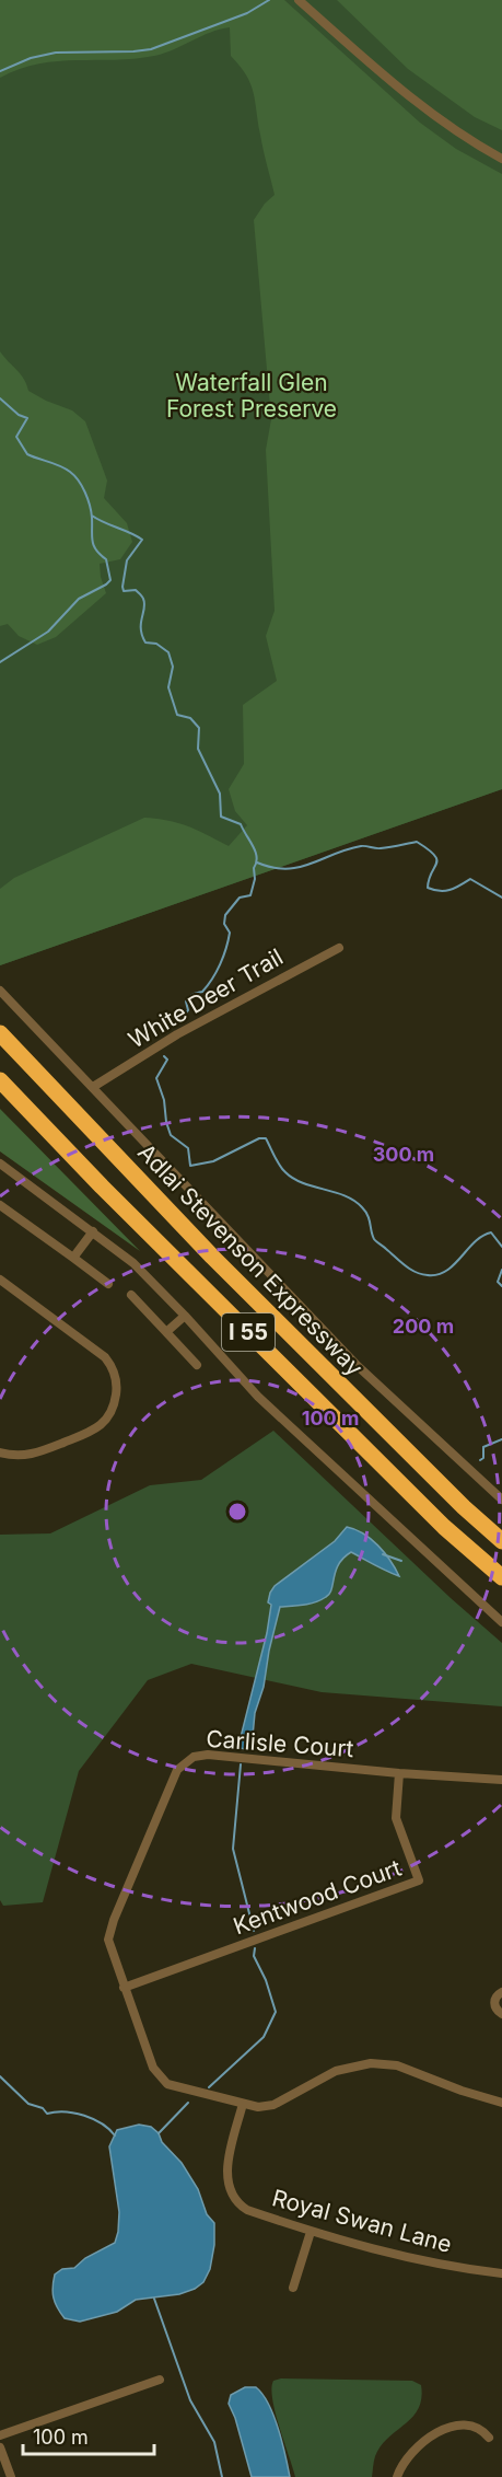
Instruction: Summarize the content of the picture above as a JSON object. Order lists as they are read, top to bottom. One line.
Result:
{"streets":{"highway":["Adlai Stevenson Expressway","I 55"],"street":["White Deer Trail","Carlisle Court","Kentwood Court","Royal Swan Lane"]},"crossings":[["Carlisle Court","Kentwood Court"]],"parks":["Waterfall Glen Forest Preserve"],"scale_bar":"100 m","rings":["300 m","200 m","100 m"]}
